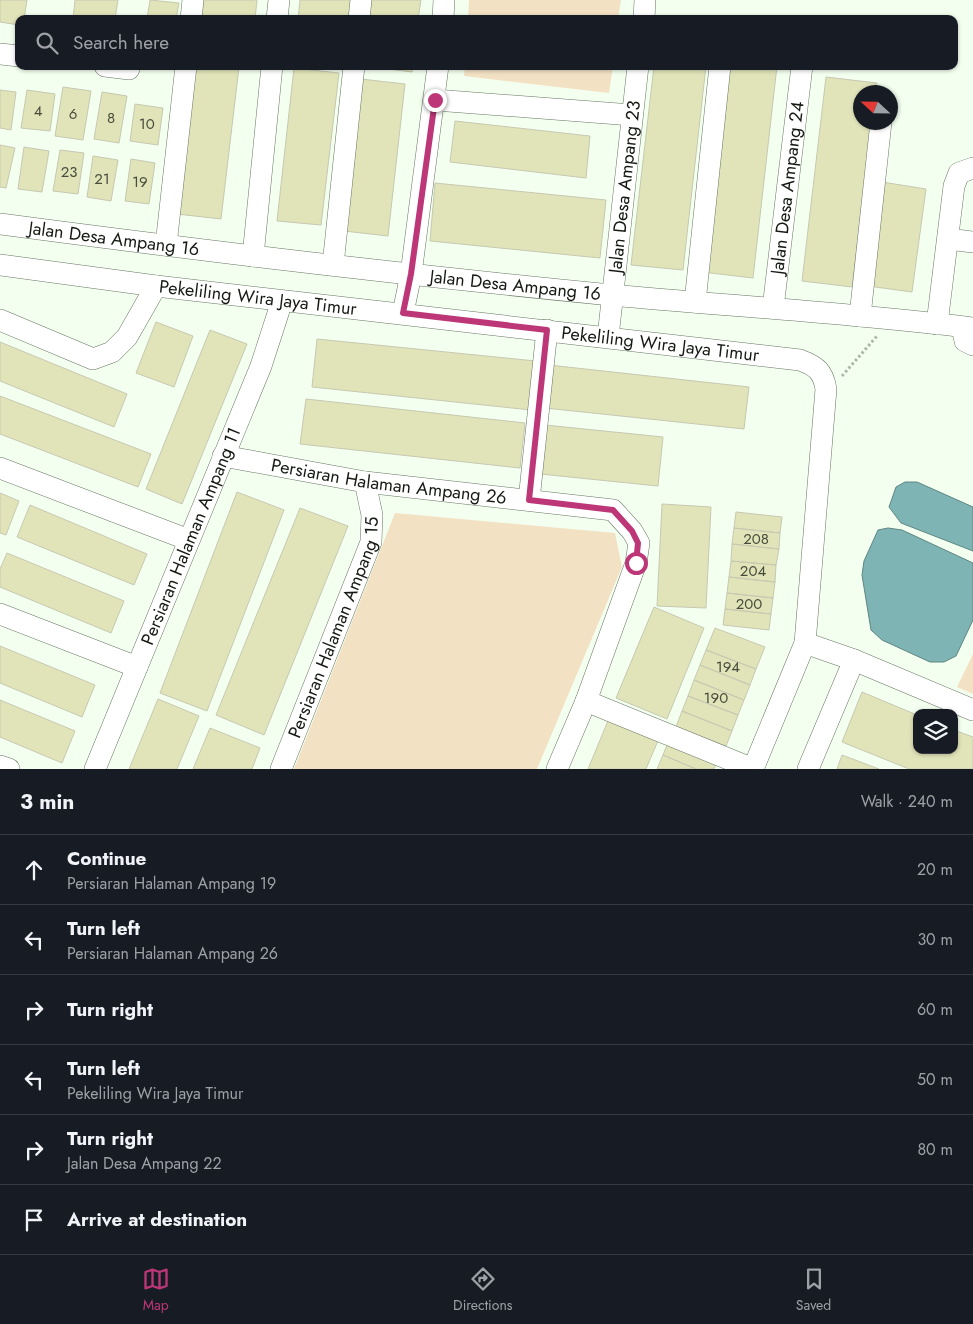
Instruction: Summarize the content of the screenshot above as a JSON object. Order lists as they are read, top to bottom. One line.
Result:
{"streets":{"street":["Jalan Desa Ampang 23","Jalan Desa Ampang 24","Jalan Desa Ampang 16","Pekeliling Wira Jaya Timur","Persiaran Halaman Ampang 26","Persiaran Halaman Ampang 11","Persiaran Halaman Ampang 15"]},"crossings":[["Jalan Desa Ampang 23","Jalan Desa Ampang 16"],["Jalan Desa Ampang 23","Pekeliling Wira Jaya Timur"],["Jalan Desa Ampang 24","Jalan Desa Ampang 16"],["Pekeliling Wira Jaya Timur","Persiaran Halaman Ampang 11"],["Persiaran Halaman Ampang 26","Persiaran Halaman Ampang 11"],["Persiaran Halaman Ampang 26","Persiaran Halaman Ampang 15"]],"house_numbers":["4","6","8","10","23","21","19","208","204","200","194","190"],"north":"left","page":{"search":"Search here","heading":["3 min","Walk · 240 m"],"list":[["Continue","Persiaran Halaman Ampang 19","20 m"],["Turn left","Persiaran Halaman Ampang 26","30 m"],["Turn right","60 m"],["Turn left","Pekeliling Wira Jaya Timur","50 m"],["Turn right","Jalan Desa Ampang 22","80 m"],"Arrive at destination"],"nav":["Map","Directions","Saved"]}}
